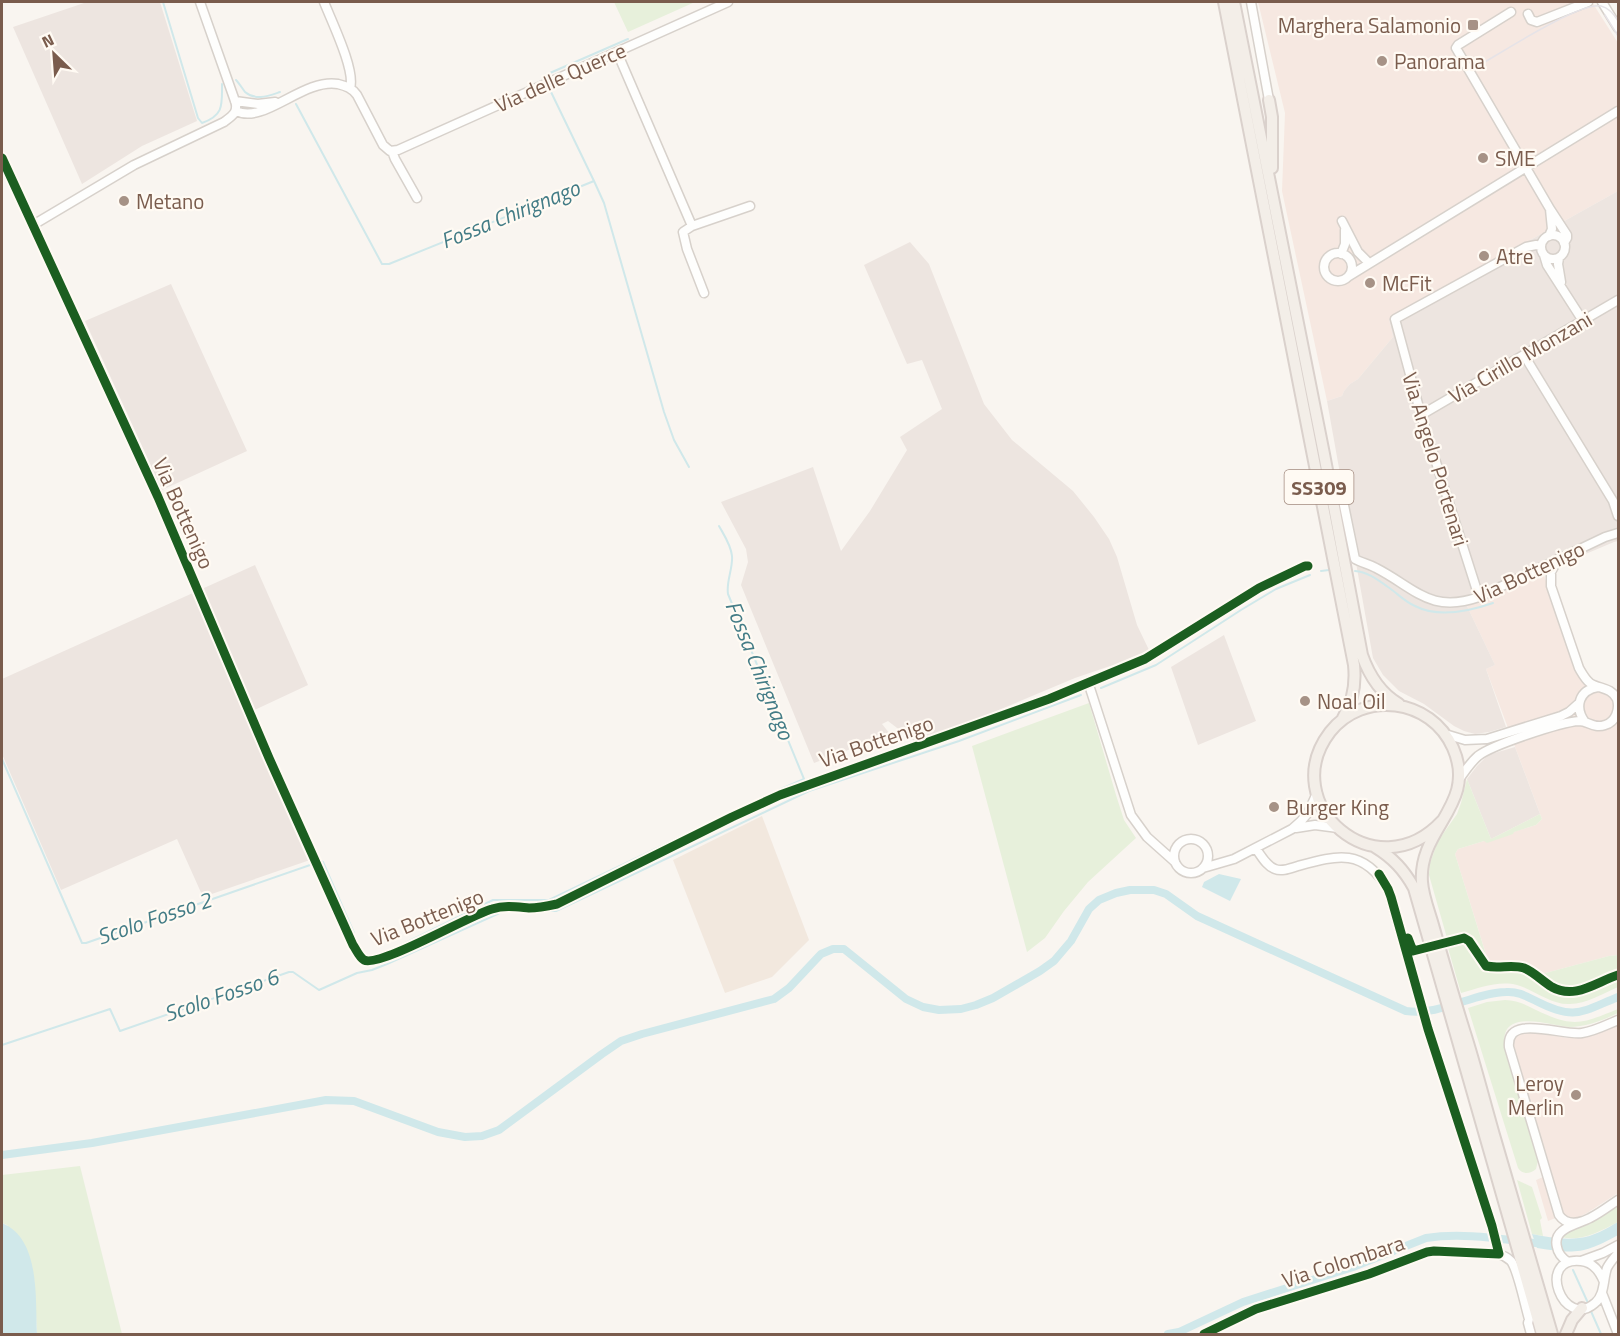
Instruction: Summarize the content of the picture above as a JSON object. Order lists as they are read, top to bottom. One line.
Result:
{"streets":{"main road":["SS309"],"street":["Via delle Querce","Via Cirillo Monzani","Via Angelo Portenari","Via Bottenigo","Via Colombara"]},"crossings":[["Via Cirillo Monzani","Via Angelo Portenari"],["Via Angelo Portenari","Via Bottenigo"]],"water":["Fossa Chirignago","Scolo Fosso 2","Scolo Fosso 6"],"places":{"transit":["Marghera Salamonio"],"other":["Panorama","SME","Metano","Atre","McFit","Noal Oil","Burger King","Leroy Merlin"]},"north":"top left"}
